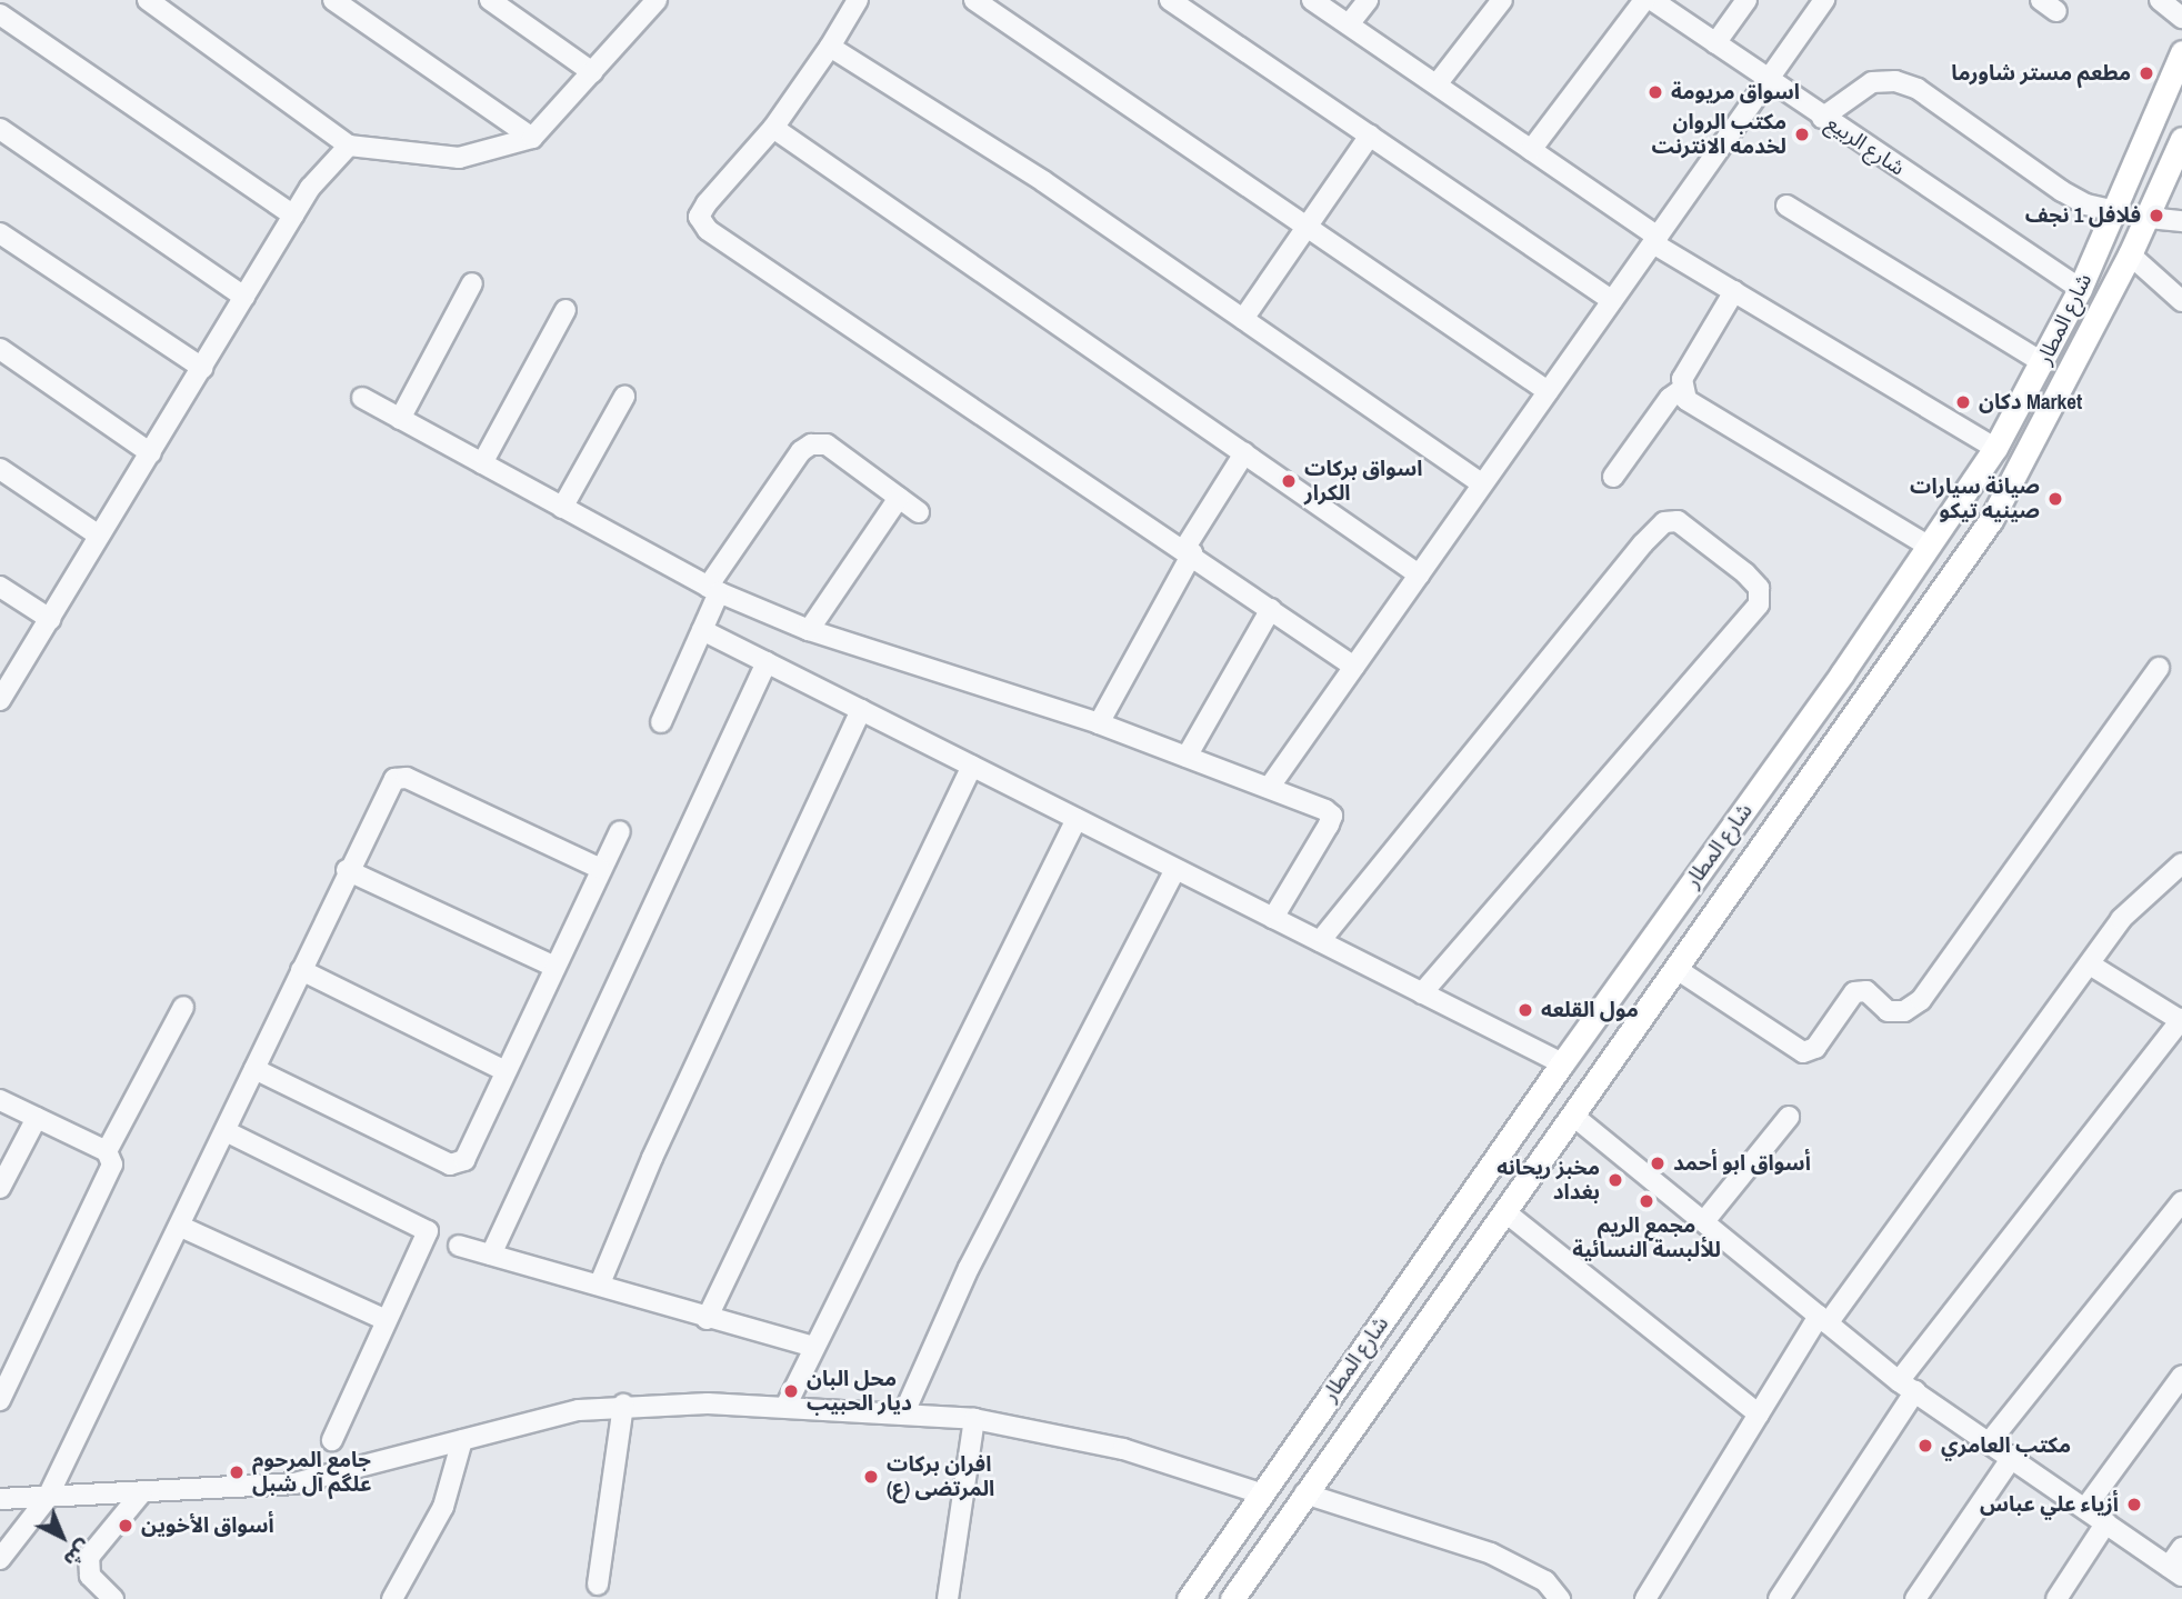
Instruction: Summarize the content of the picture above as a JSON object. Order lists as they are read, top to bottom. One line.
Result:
{"streets":{"main road":["شارع المطار"],"street":["شارع الربيع"]},"crossings":[["شارع الربيع","شارع المطار"]],"places":["مطعم مستر شاورما","اسواق مريومة","مكتب الروان لخدمه الانترنت","فلافل 1 نجف","دكان Market","اسواق بركات الكرار","صيانة سيارات صينيه تيكو","مول القلعه","أسواق ابو أحمد","مخبز ريحانه بغداد","مجمع الريم للألبسة النسائية","محل البان ديار الحبيب","مكتب العامري","جامع المرحوم علگم آل شبل","افران بركات المرتضى (ع)","أزياء علي عباس","أسواق الأخوين"],"north":"bottom right"}
